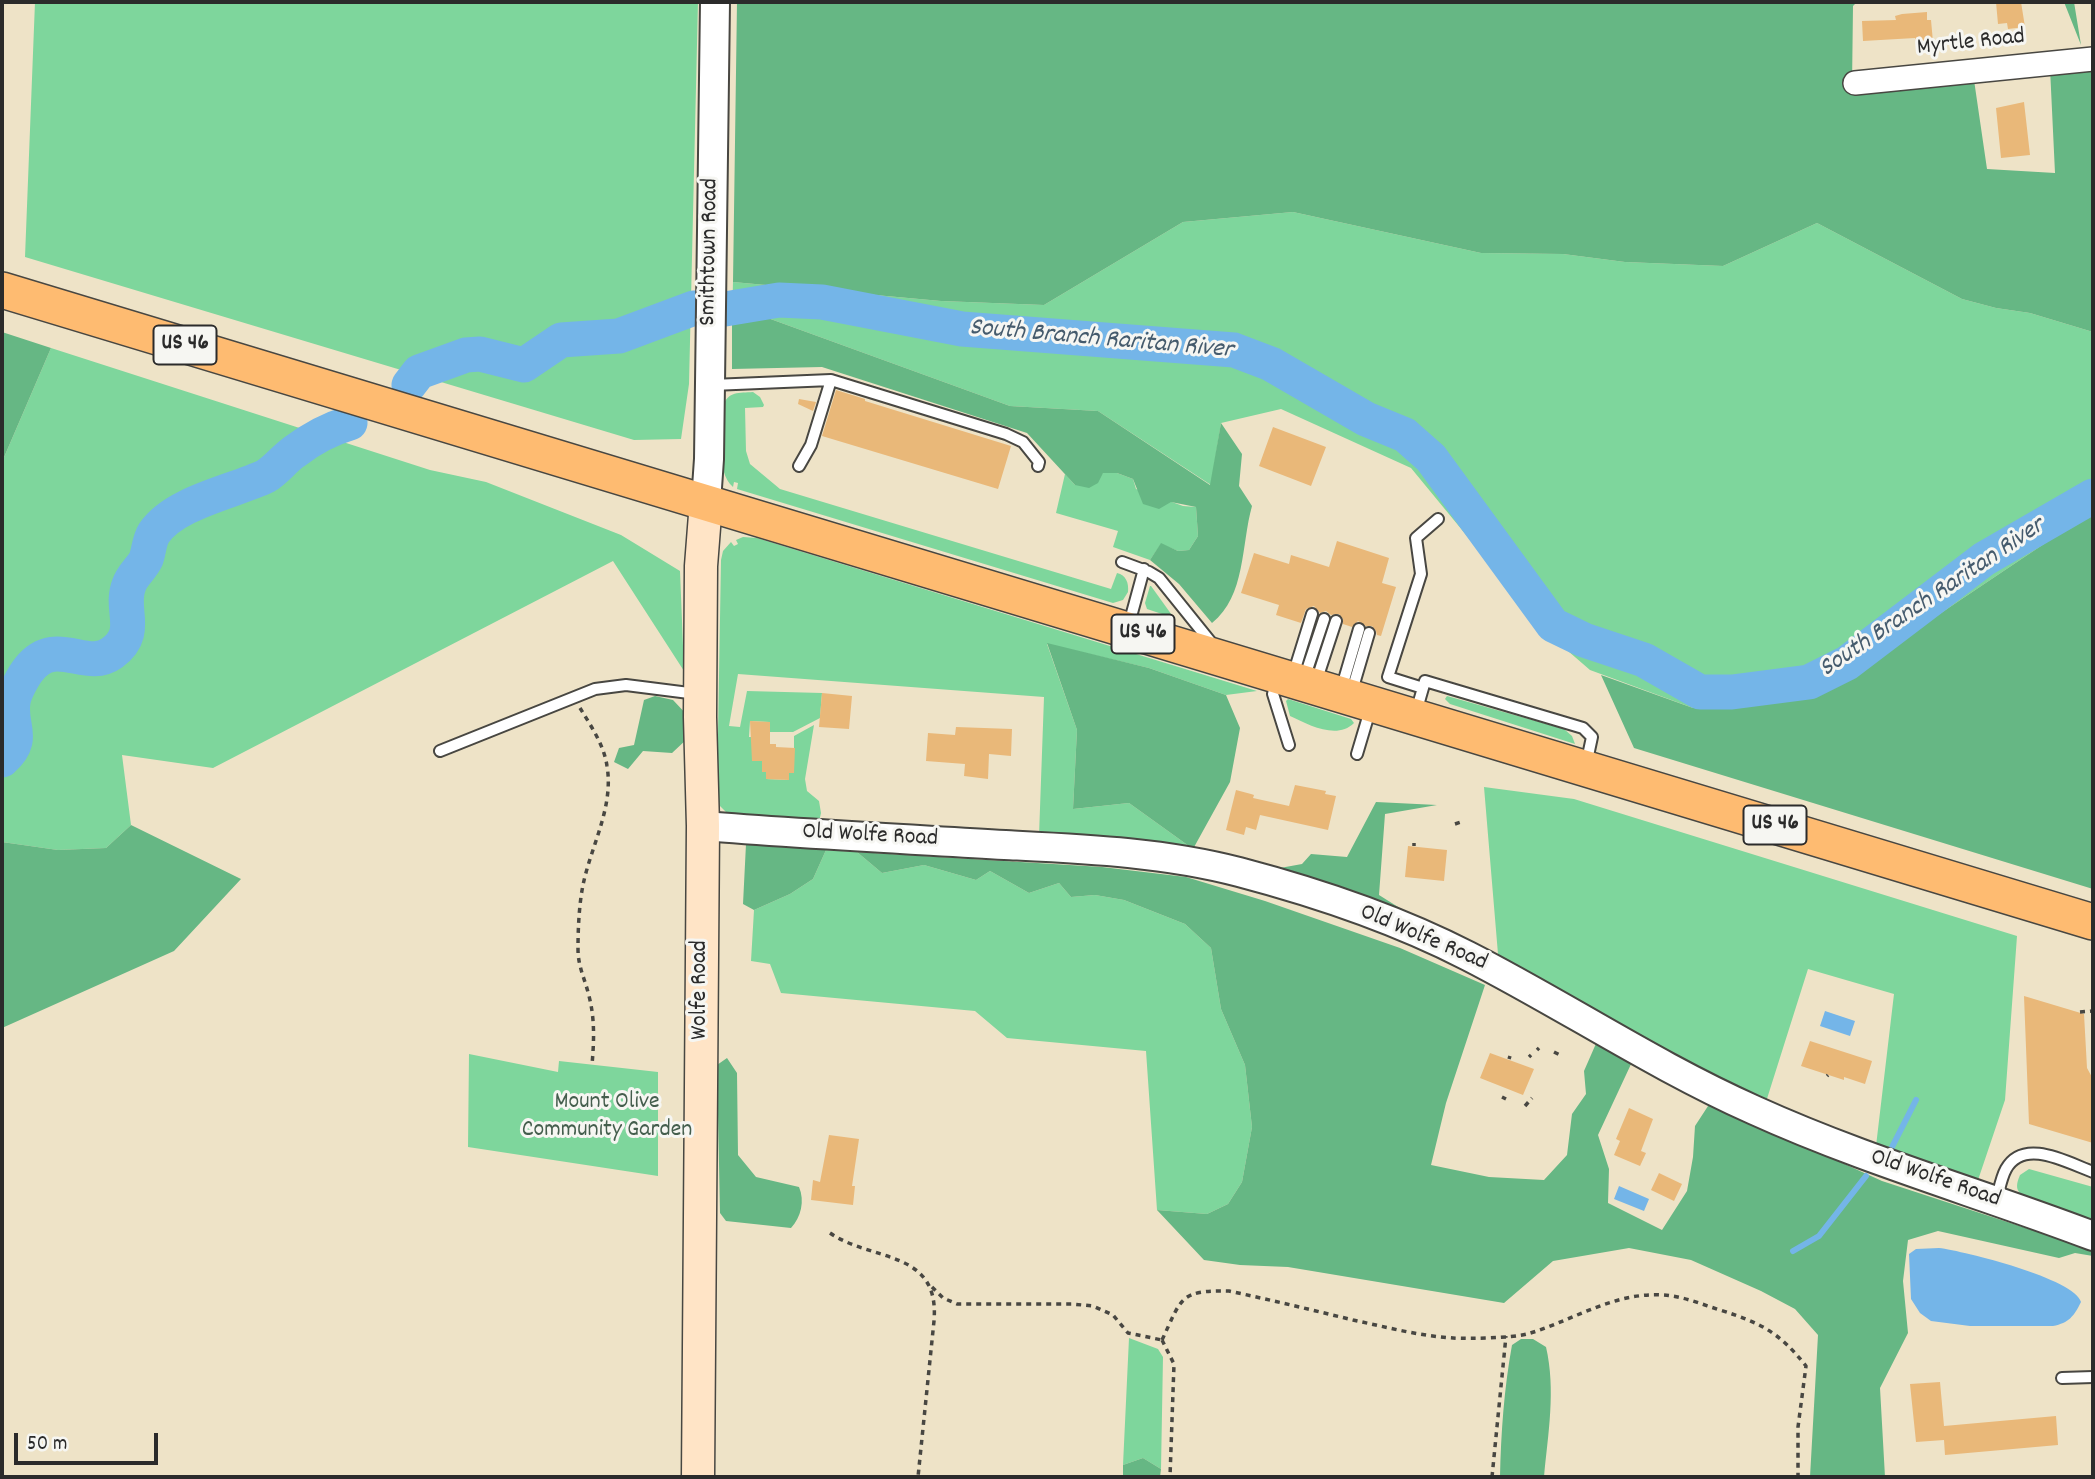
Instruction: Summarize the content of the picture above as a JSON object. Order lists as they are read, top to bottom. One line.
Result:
{"streets":{"main road":["US 46","Wolfe Road"],"street":["Myrtle Road","Smithtown Road","Old Wolfe Road"]},"crossings":[["Smithtown Road","US 46"],["Smithtown Road","Wolfe Road"],["US 46","Wolfe Road"],["Old Wolfe Road","Wolfe Road"]],"water":["South Branch Raritan River"],"parks":["Mount Olive Community Garden"],"scale_bar":"50 m"}
